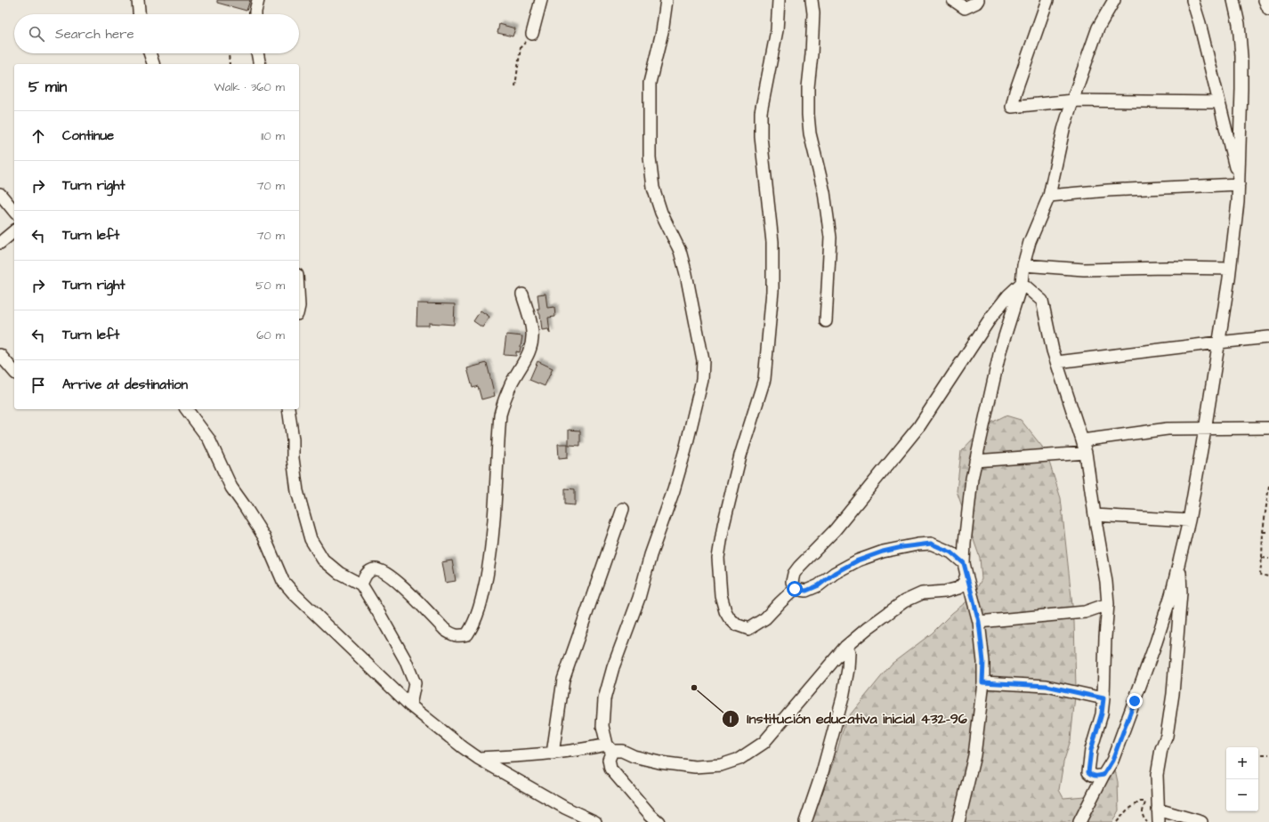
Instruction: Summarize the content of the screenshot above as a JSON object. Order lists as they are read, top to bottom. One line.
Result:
{"places":["Institución educativa inicial 432-96"],"page":{"search":"Search here","heading":["5 min","Walk · 360 m"],"list":[["Continue","110 m"],["Turn right","70 m"],["Turn left","70 m"],["Turn right","50 m"],["Turn left","60 m"],"Arrive at destination"],"map_buttons":["+","−"]}}
